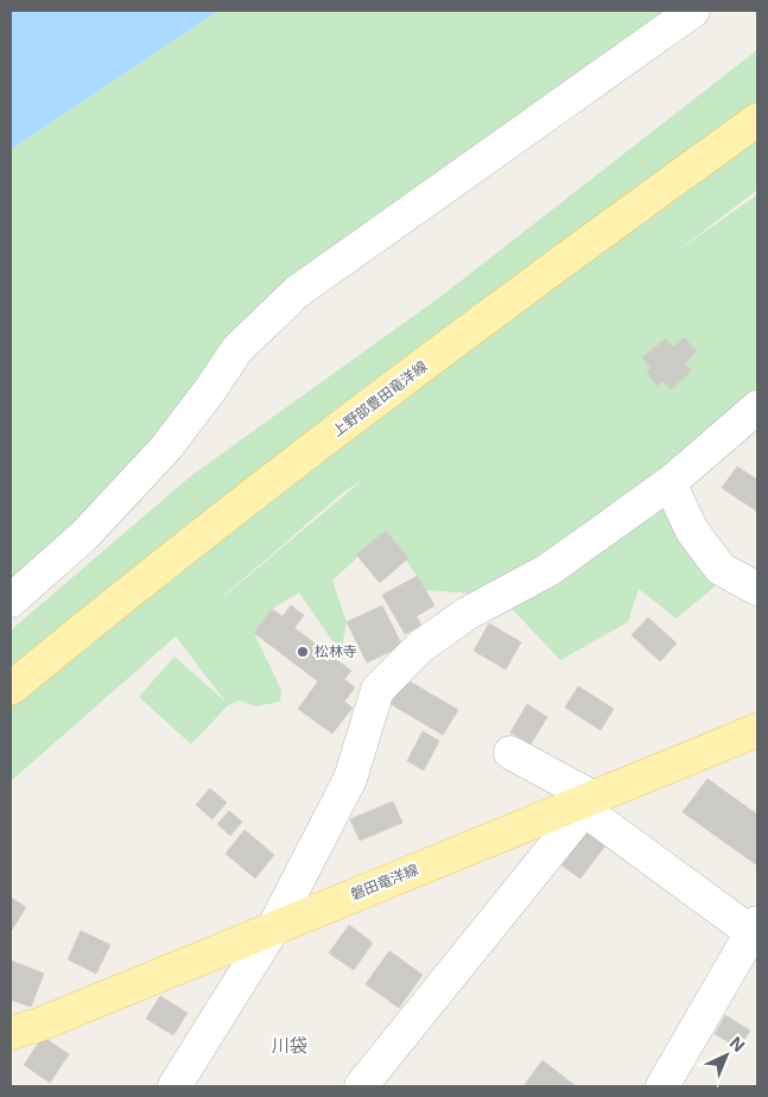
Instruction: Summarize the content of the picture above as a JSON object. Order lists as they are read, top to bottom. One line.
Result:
{"streets":{"main road":["上野部豊田竜洋線","磐田竜洋線"]},"districts":["川袋"],"places":["松林寺"],"north":"top right"}
